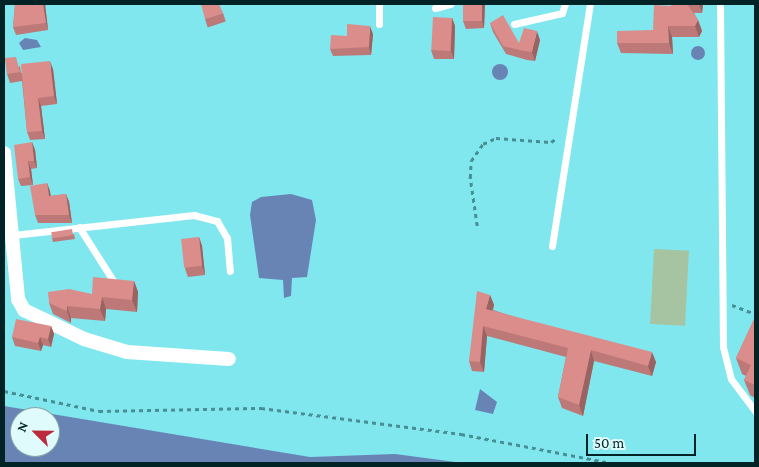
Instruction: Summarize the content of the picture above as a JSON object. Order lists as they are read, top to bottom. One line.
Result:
{"scale_bar":"50 m","north":"top left"}
